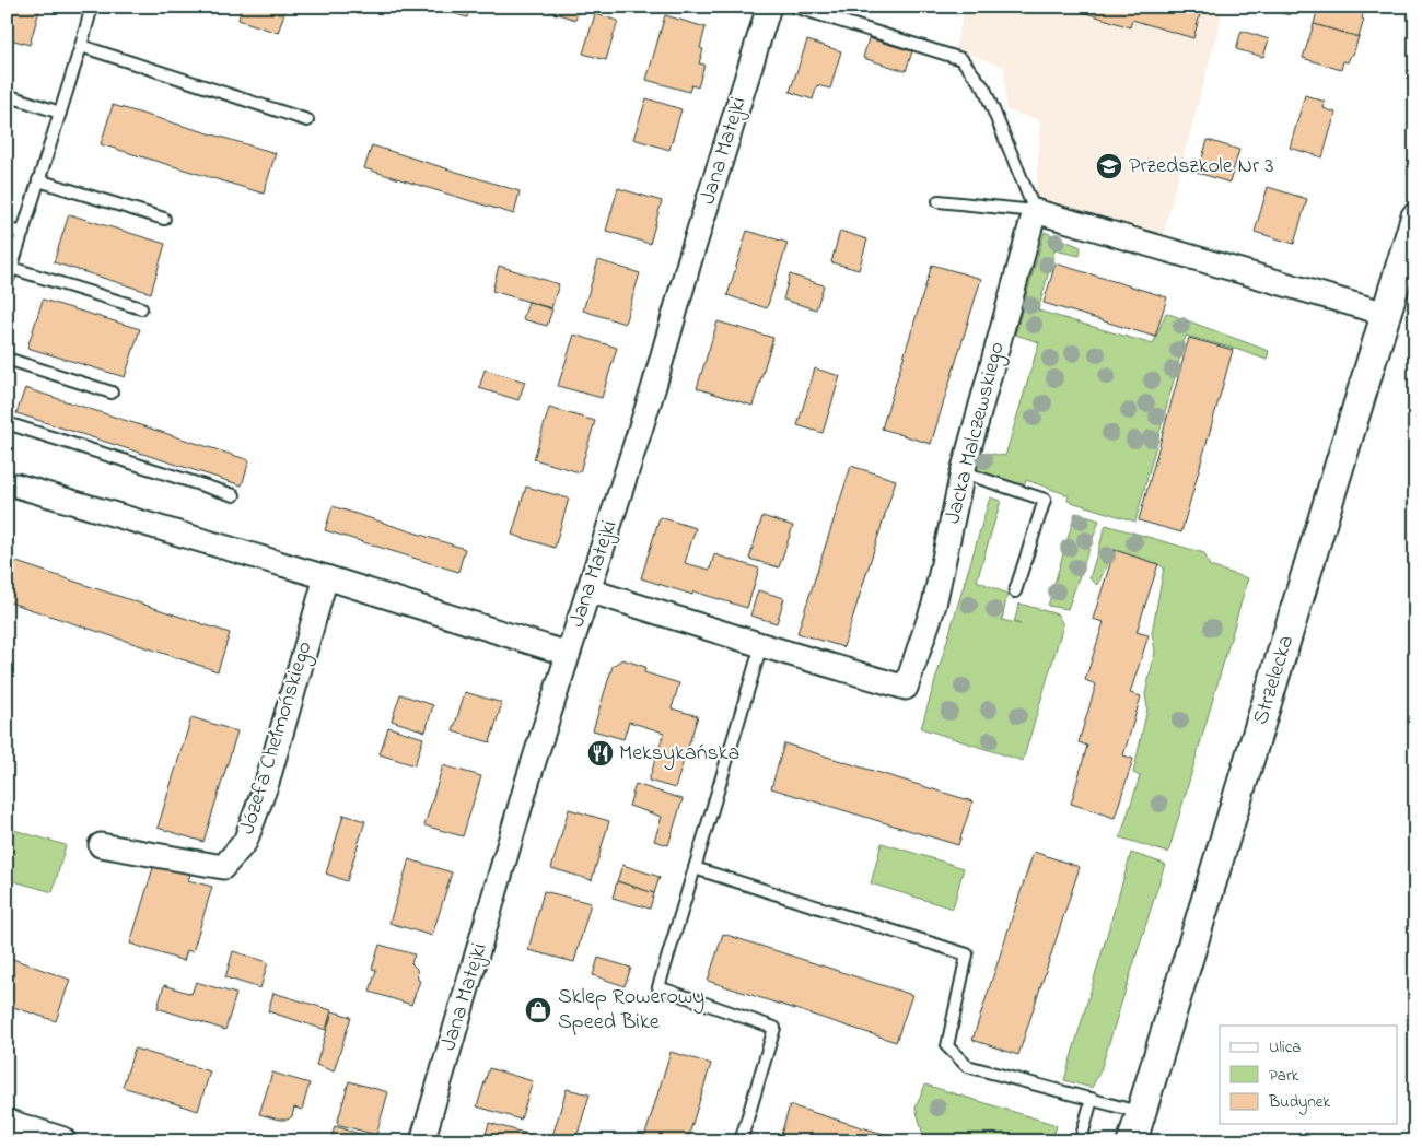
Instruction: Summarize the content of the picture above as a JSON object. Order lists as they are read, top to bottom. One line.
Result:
{"streets":{"street":["Jana Matejki","Jacka Malczewskiego","Strzelecka","Józefa Chełmońskiego"]},"crossings":[["Jana Matejki","Jacka Malczewskiego"]],"places":{"school or university":["Przedszkole Nr 3"],"restaurant":["Meksykańska"],"shop":["Sklep Rowerowy Speed Bike"]},"legend":["Ulica","Park","Budynek"]}
